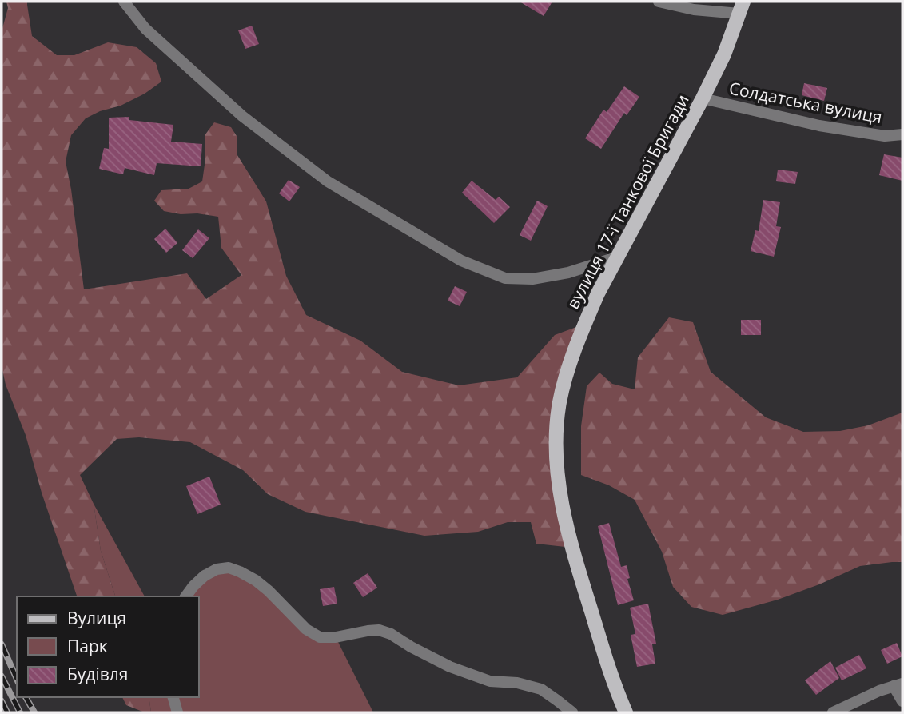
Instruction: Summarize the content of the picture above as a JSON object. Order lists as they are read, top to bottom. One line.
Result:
{"streets":{"main road":["вулиця 17-ї Танкової Бригади"],"street":["Солдатська вулиця"]},"crossings":[["Солдатська вулиця","вулиця 17-ї Танкової Бригади"]],"legend":["Вулиця","Парк","Будівля"]}
